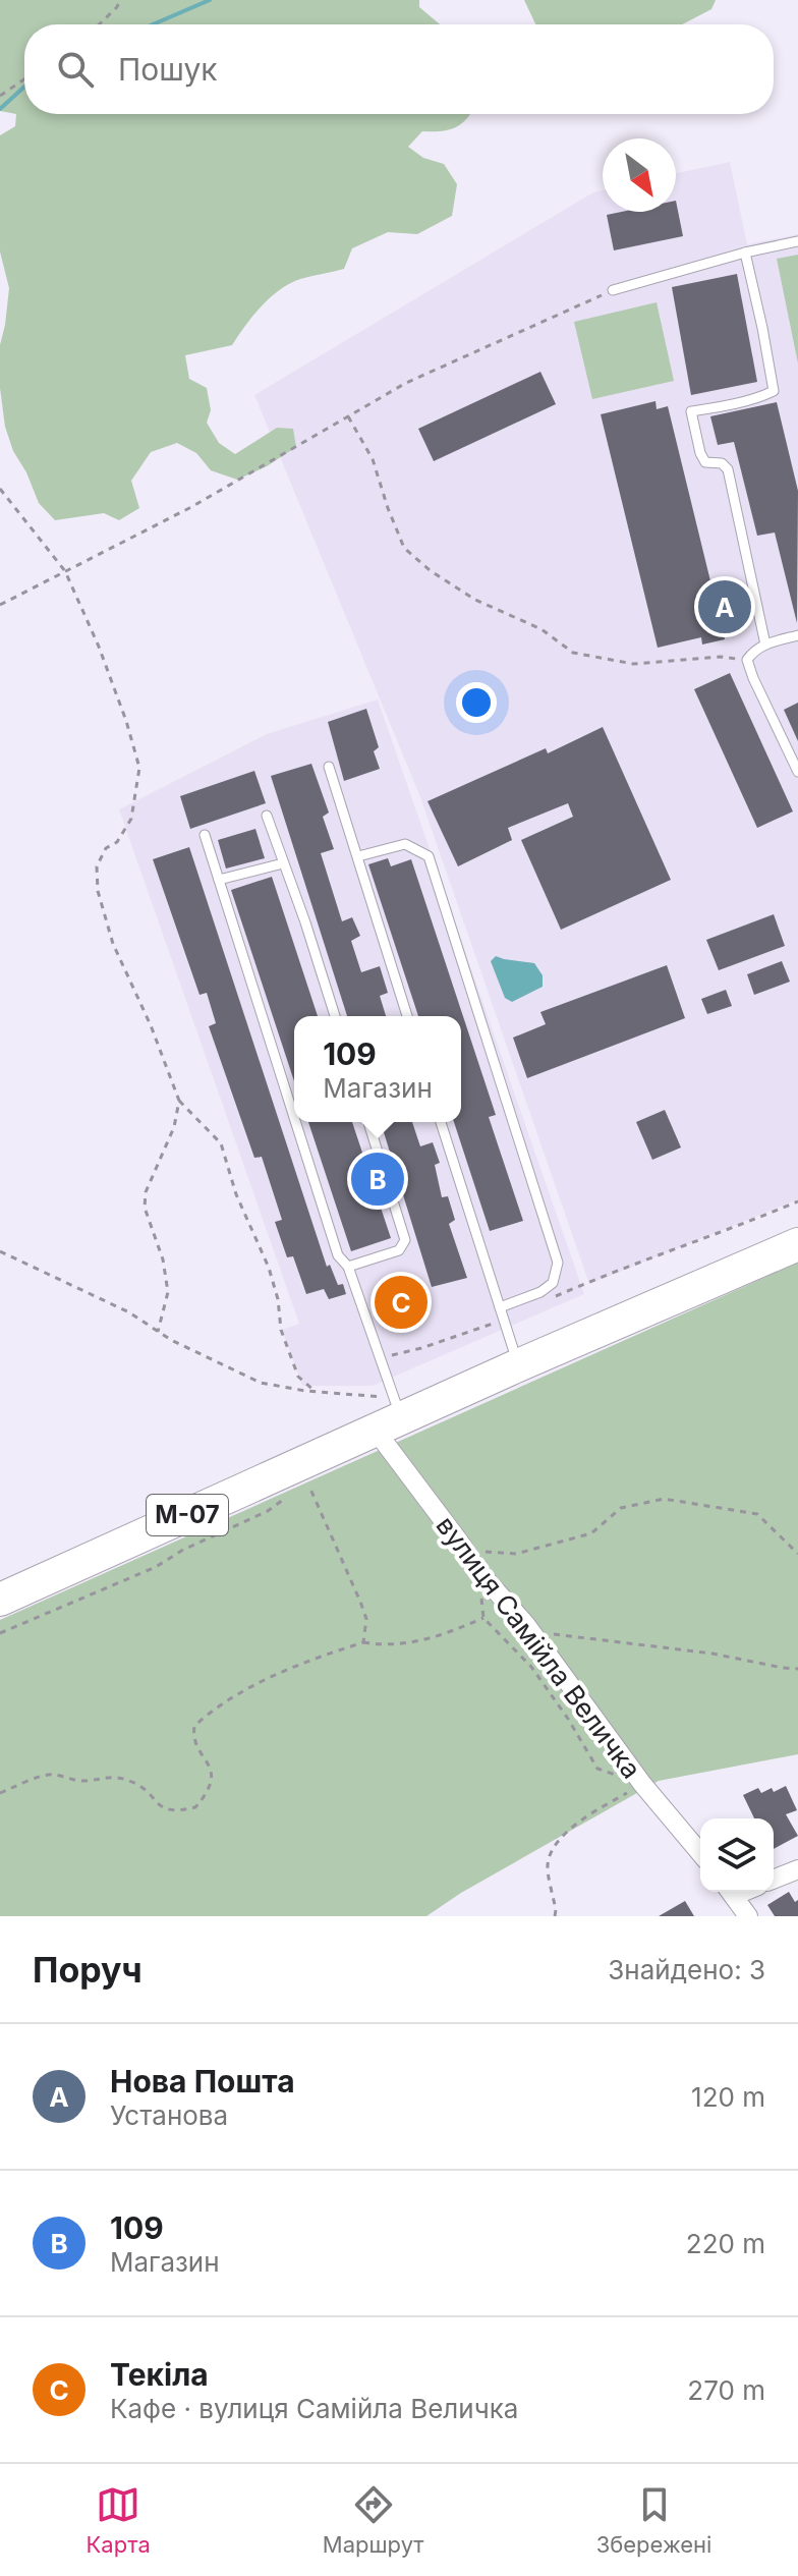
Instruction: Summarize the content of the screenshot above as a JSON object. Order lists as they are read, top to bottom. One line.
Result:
{"streets":{"highway":["М-07"],"street":["вулиця Самійла Величка"]},"crossings":[["М-07","вулиця Самійла Величка"]],"north":"bottom right","page":{"search":"Пошук","pins":["A","B","C"],"popup":["109","Магазин"],"heading":["Поруч","Знайдено: 3"],"list":[{"mark":"A","name":"Нова Пошта","note":"Установа","value":"120 m"},{"mark":"B","name":"109","note":"Магазин","value":"220 m"},{"mark":"C","name":"Текіла","note":"Кафе · вулиця Самійла Величка","value":"270 m"}],"nav":["Карта","Маршрут","Збережені"]}}
